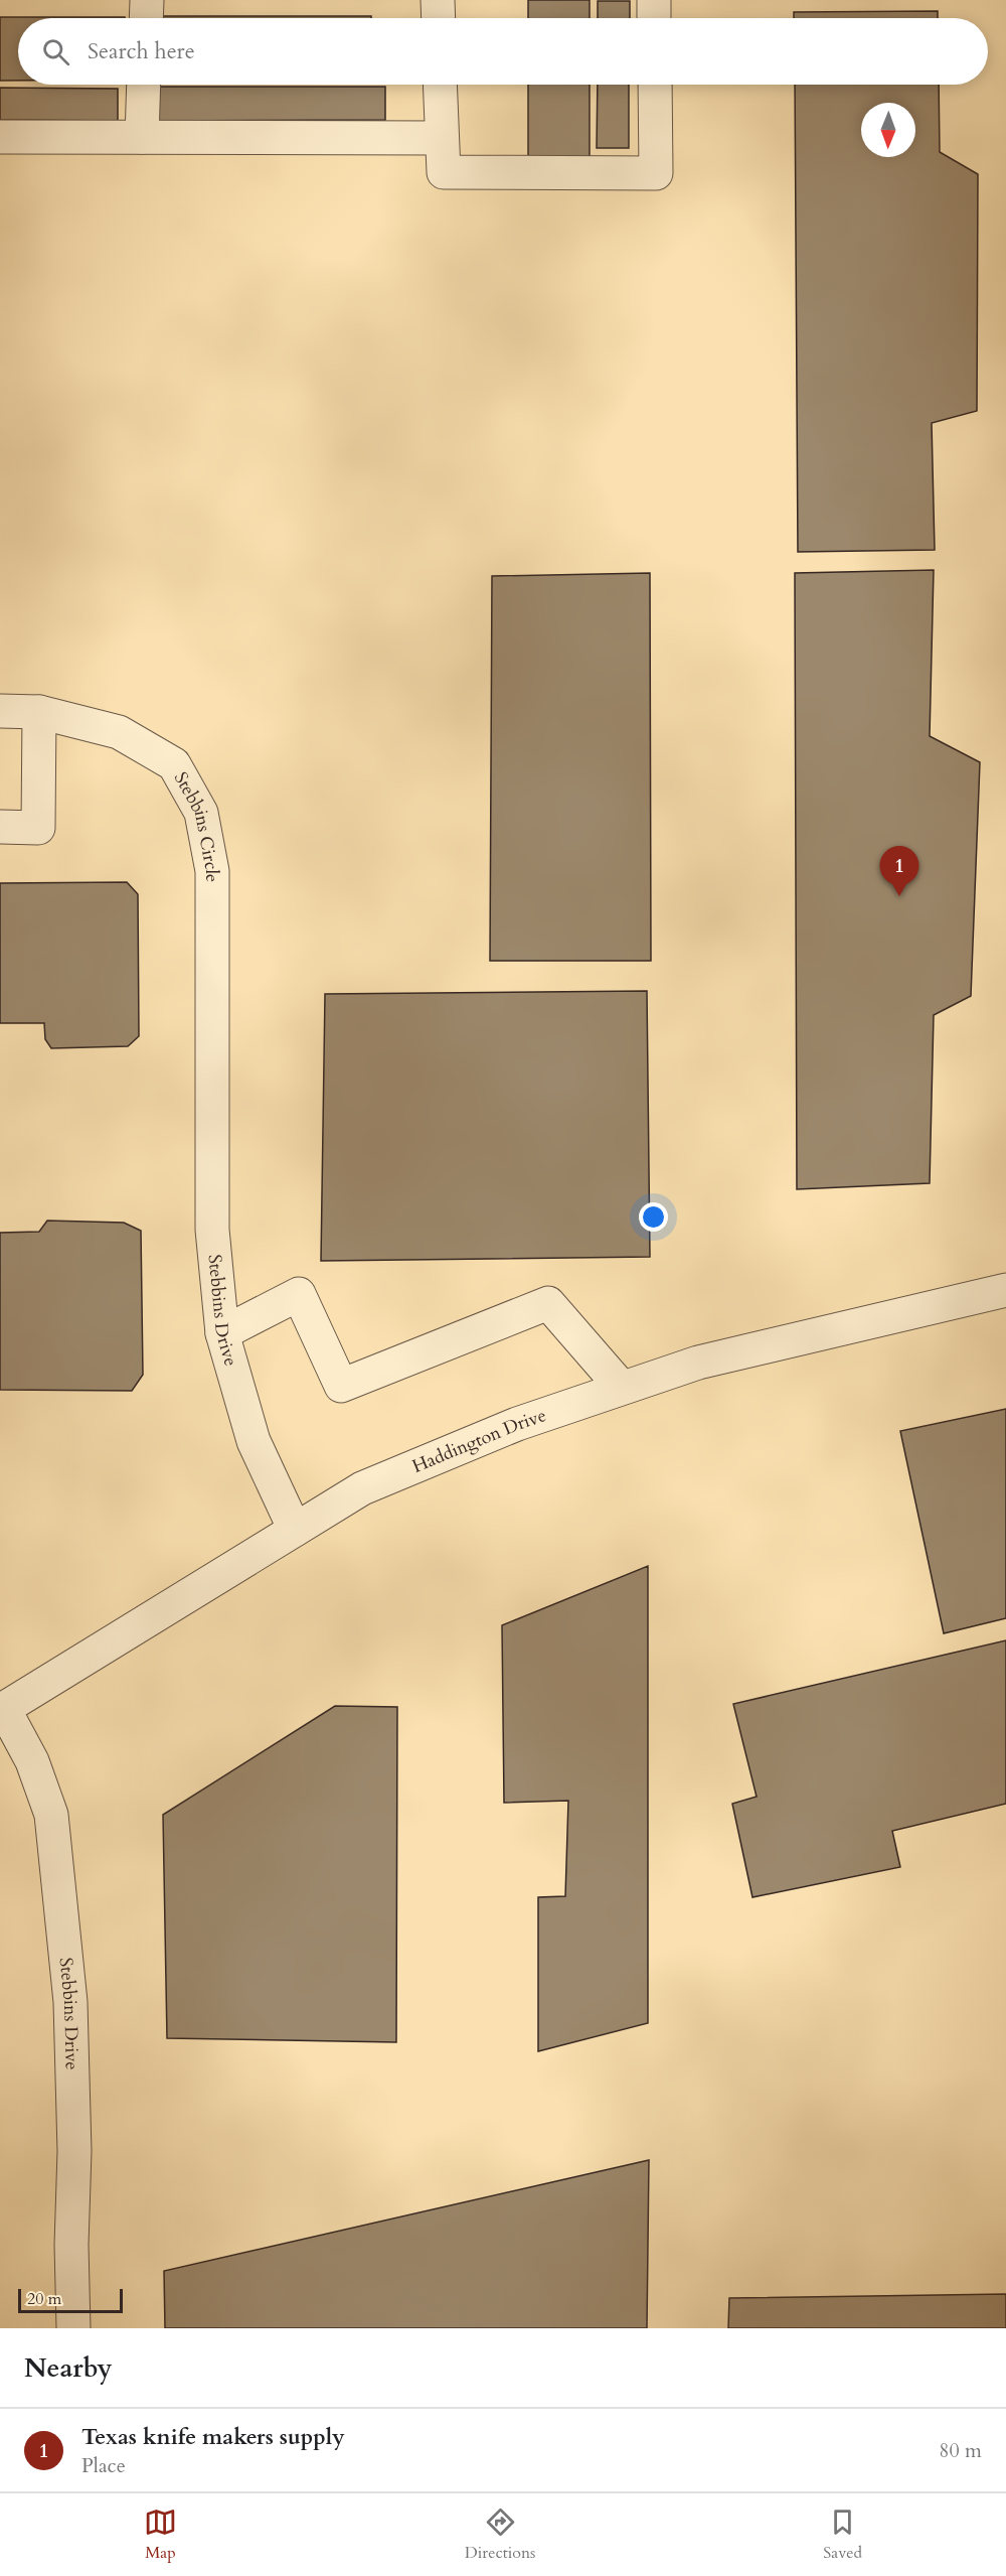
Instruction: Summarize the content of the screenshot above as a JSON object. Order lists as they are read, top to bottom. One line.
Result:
{"streets":{"street":["Stebbins Circle","Stebbins Drive","Haddington Drive"]},"crossings":[["Stebbins Circle","Stebbins Drive"],["Stebbins Drive","Haddington Drive"]],"scale_bar":"20 m","north":"bottom","page":{"search":"Search here","pins":"1","scale":"20 m","heading":"Nearby","list":[{"mark":"1","name":"Texas knife makers supply","note":"Place","value":"80 m"}],"nav":["Map","Directions","Saved"]}}
